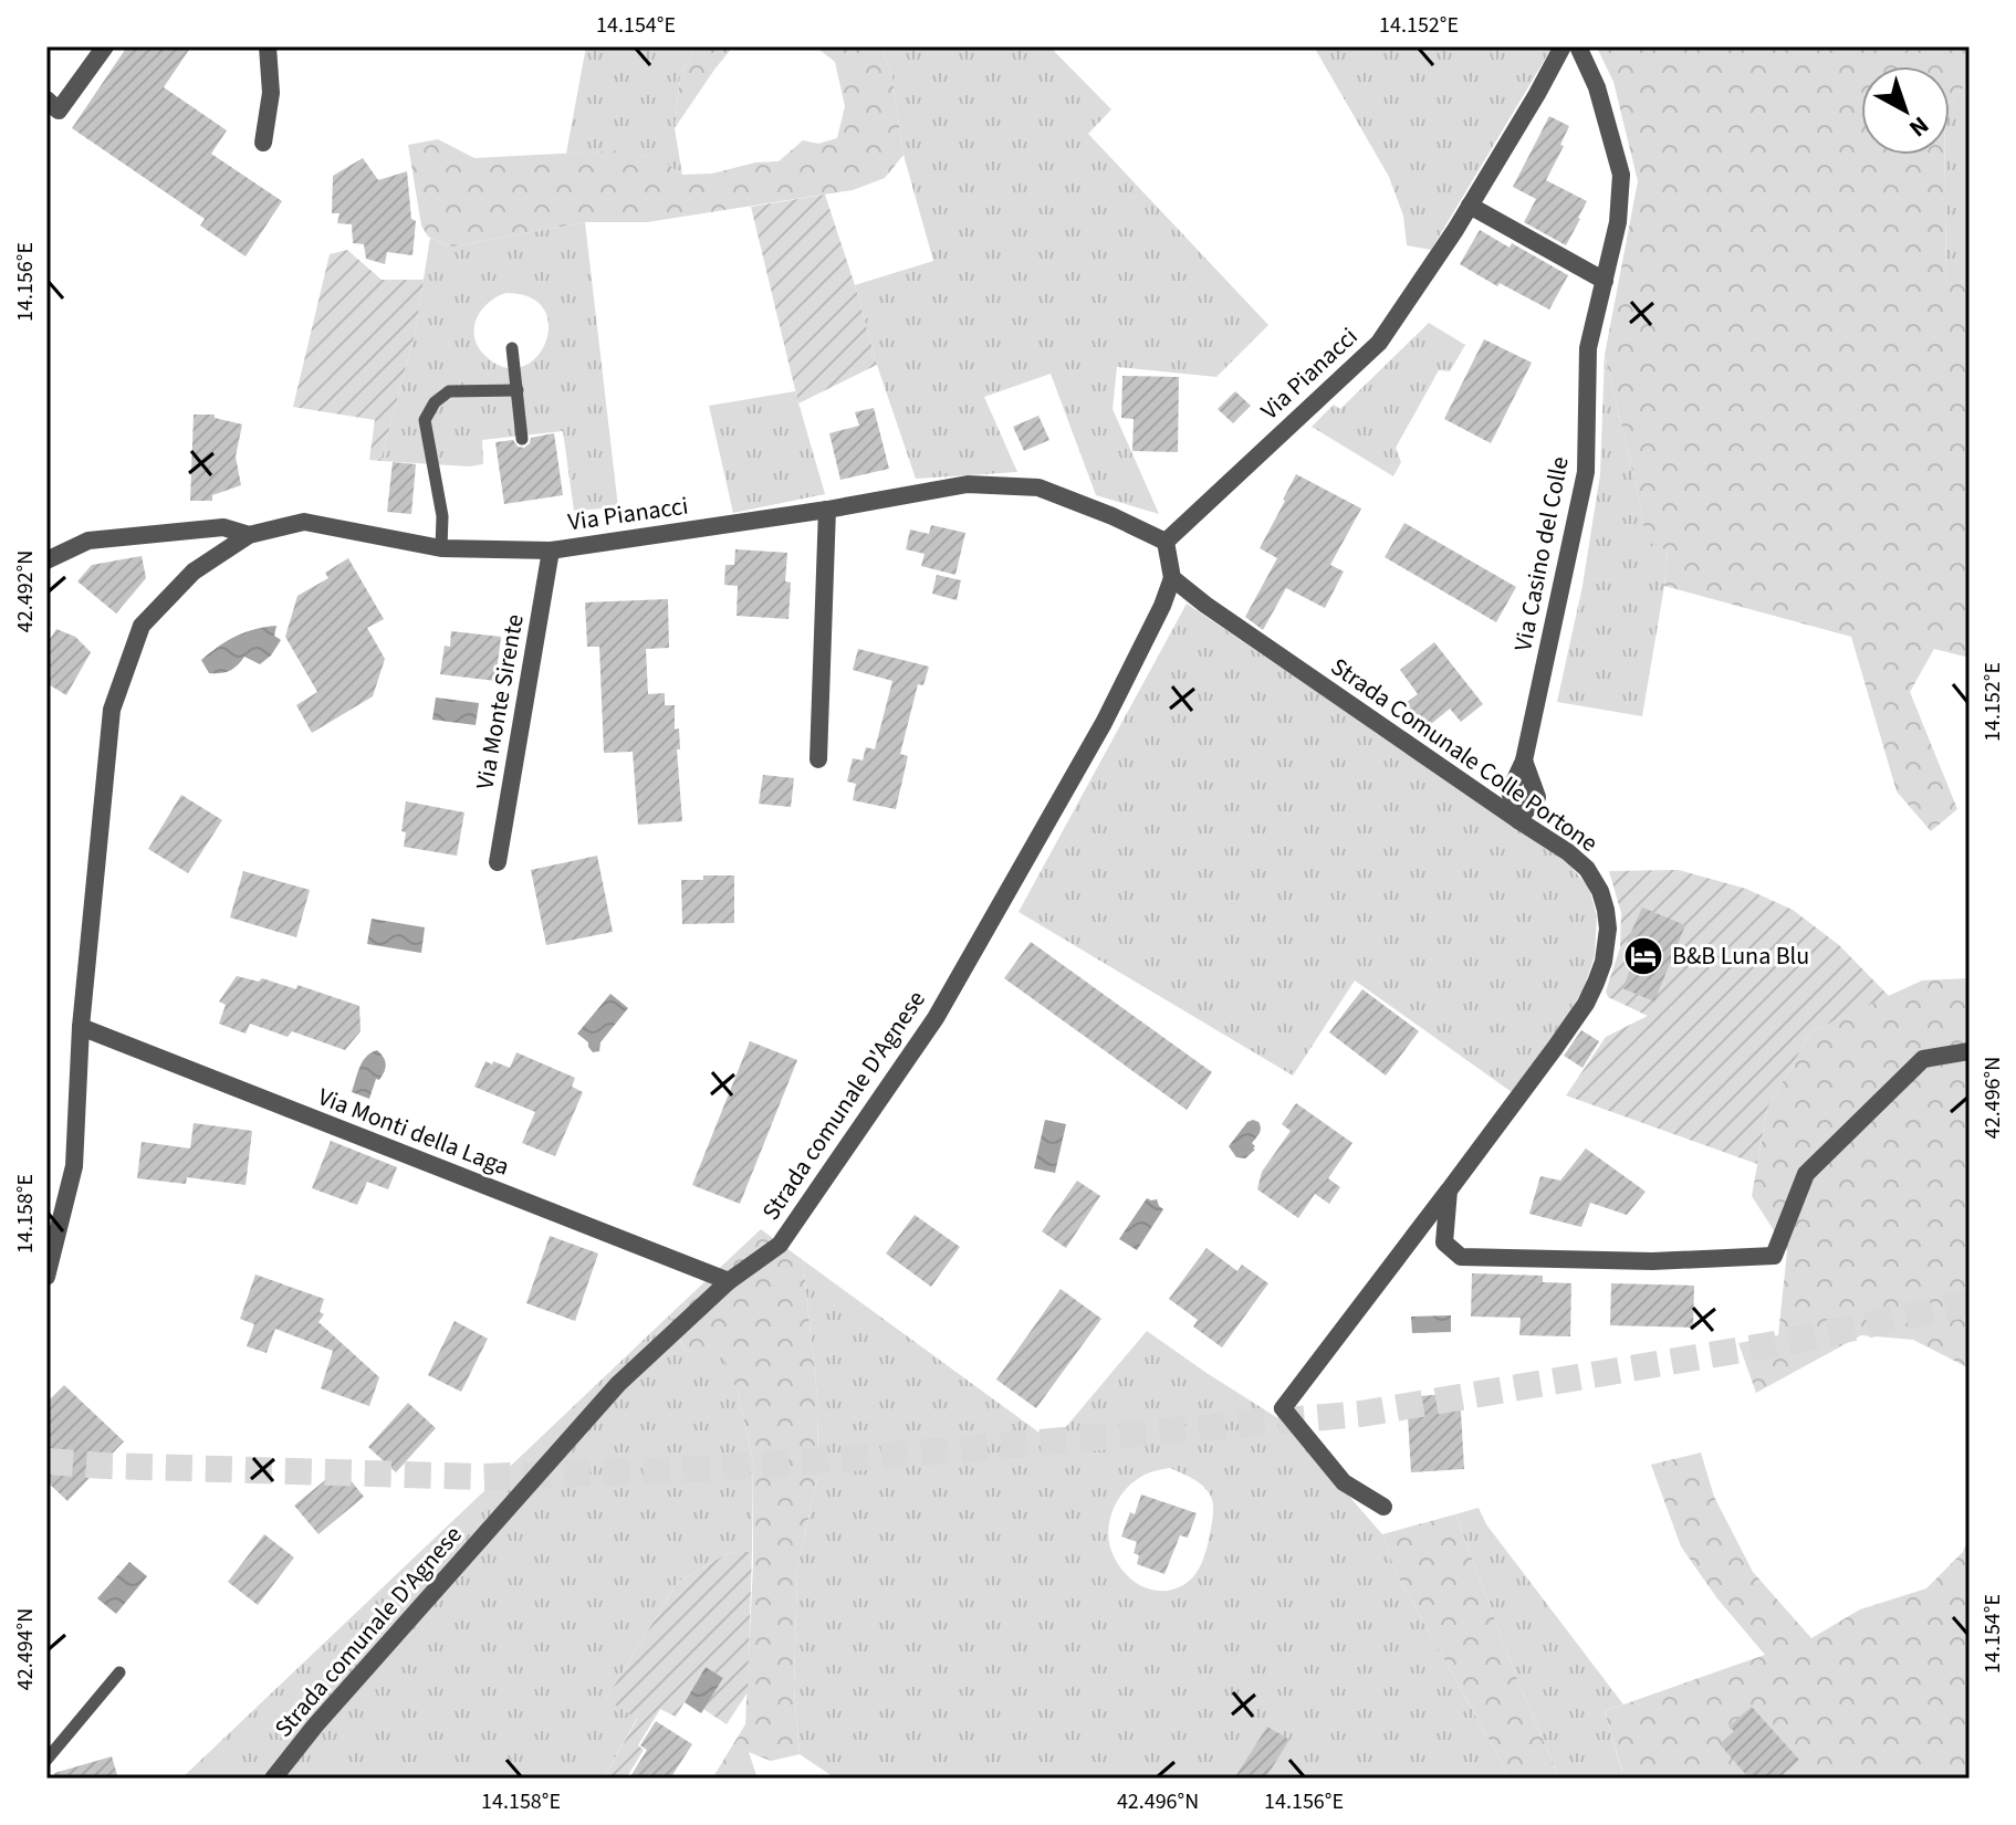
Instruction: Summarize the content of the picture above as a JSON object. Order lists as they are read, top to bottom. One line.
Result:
{"streets":{"street":["Via Pianacci","Via Casino del Colle","Via Monte Sirente","Strada Comunale Colle Portone","Strada comunale D'Agnese","Via Monti della Laga"]},"crossings":[["Via Pianacci","Via Monte Sirente"],["Via Pianacci","Via Monti della Laga"],["Via Casino del Colle","Strada Comunale Colle Portone"],["Strada Comunale Colle Portone","Strada comunale D'Agnese"],["Strada comunale D'Agnese","Via Monti della Laga"]],"places":{"hotel":["B&B Luna Blu"]},"north":"bottom right","coordinates":["14.154°E","14.152°E","14.156°E","42.492°N","42.496°N","14.158°E","42.494°N"]}
